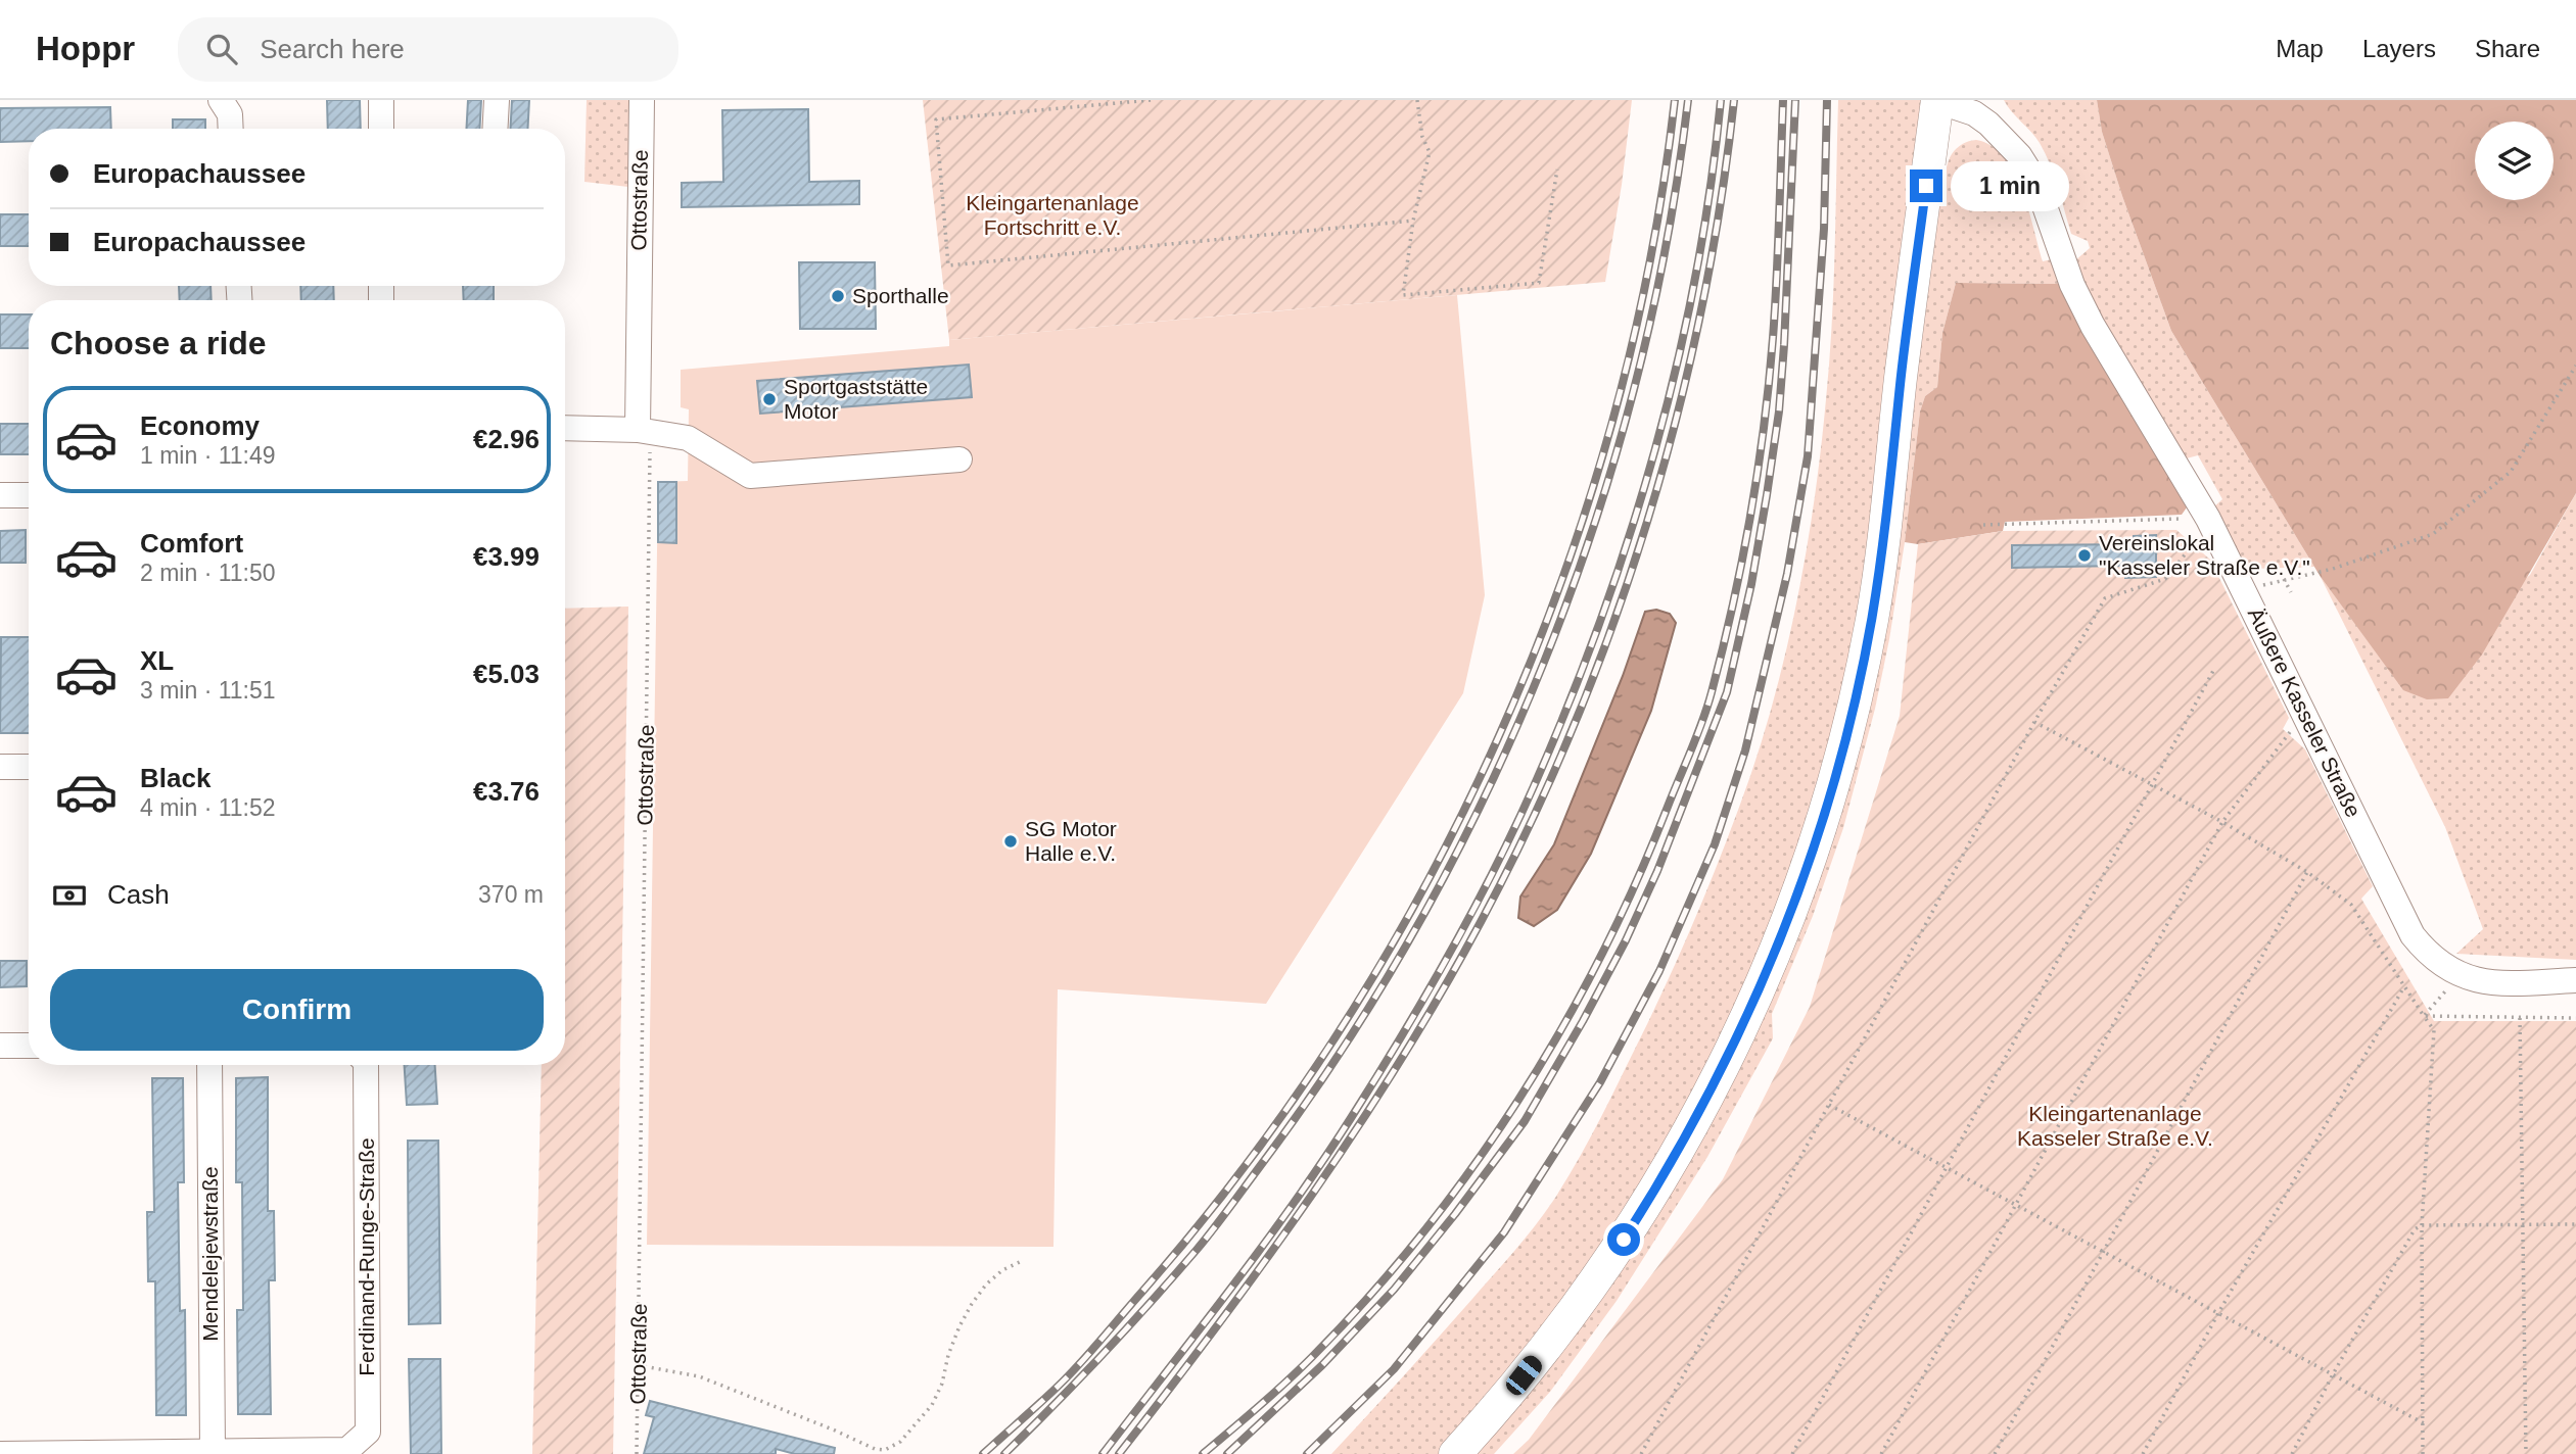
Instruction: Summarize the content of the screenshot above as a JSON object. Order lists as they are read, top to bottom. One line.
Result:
{"streets":{"street":["Ottostraße","Äußere Kasseler Straße","Mendelejewstraße","Ferdinand-Runge-Straße"]},"crossings":[["Mendelejewstraße","Ferdinand-Runge-Straße"]],"parks":["Kleingartenanlage Fortschritt e.V.","Kleingartenanlage Kasseler Straße e.V."],"places":["Sporthalle","Sportgaststätte Motor","Vereinslokal \"Kasseler Straße e.V.\"","SG Motor Halle e.V."],"page":{"header":"Hoppr","search":"Search here","nav":["Map","Layers","Share"],"banner":["Europachaussee","Europachaussee"],"bubble":"1 min","heading":"Choose a ride","list":[{"name":"Economy","note":"1 min · 11:49","value":"€2.96"},{"name":"Comfort","note":"2 min · 11:50","value":"€3.99"},{"name":"XL","note":"3 min · 11:51","value":"€5.03"},{"name":"Black","note":"4 min · 11:52","value":"€3.76"}],"pay":["Cash","370 m"],"buttons":"Confirm"}}
